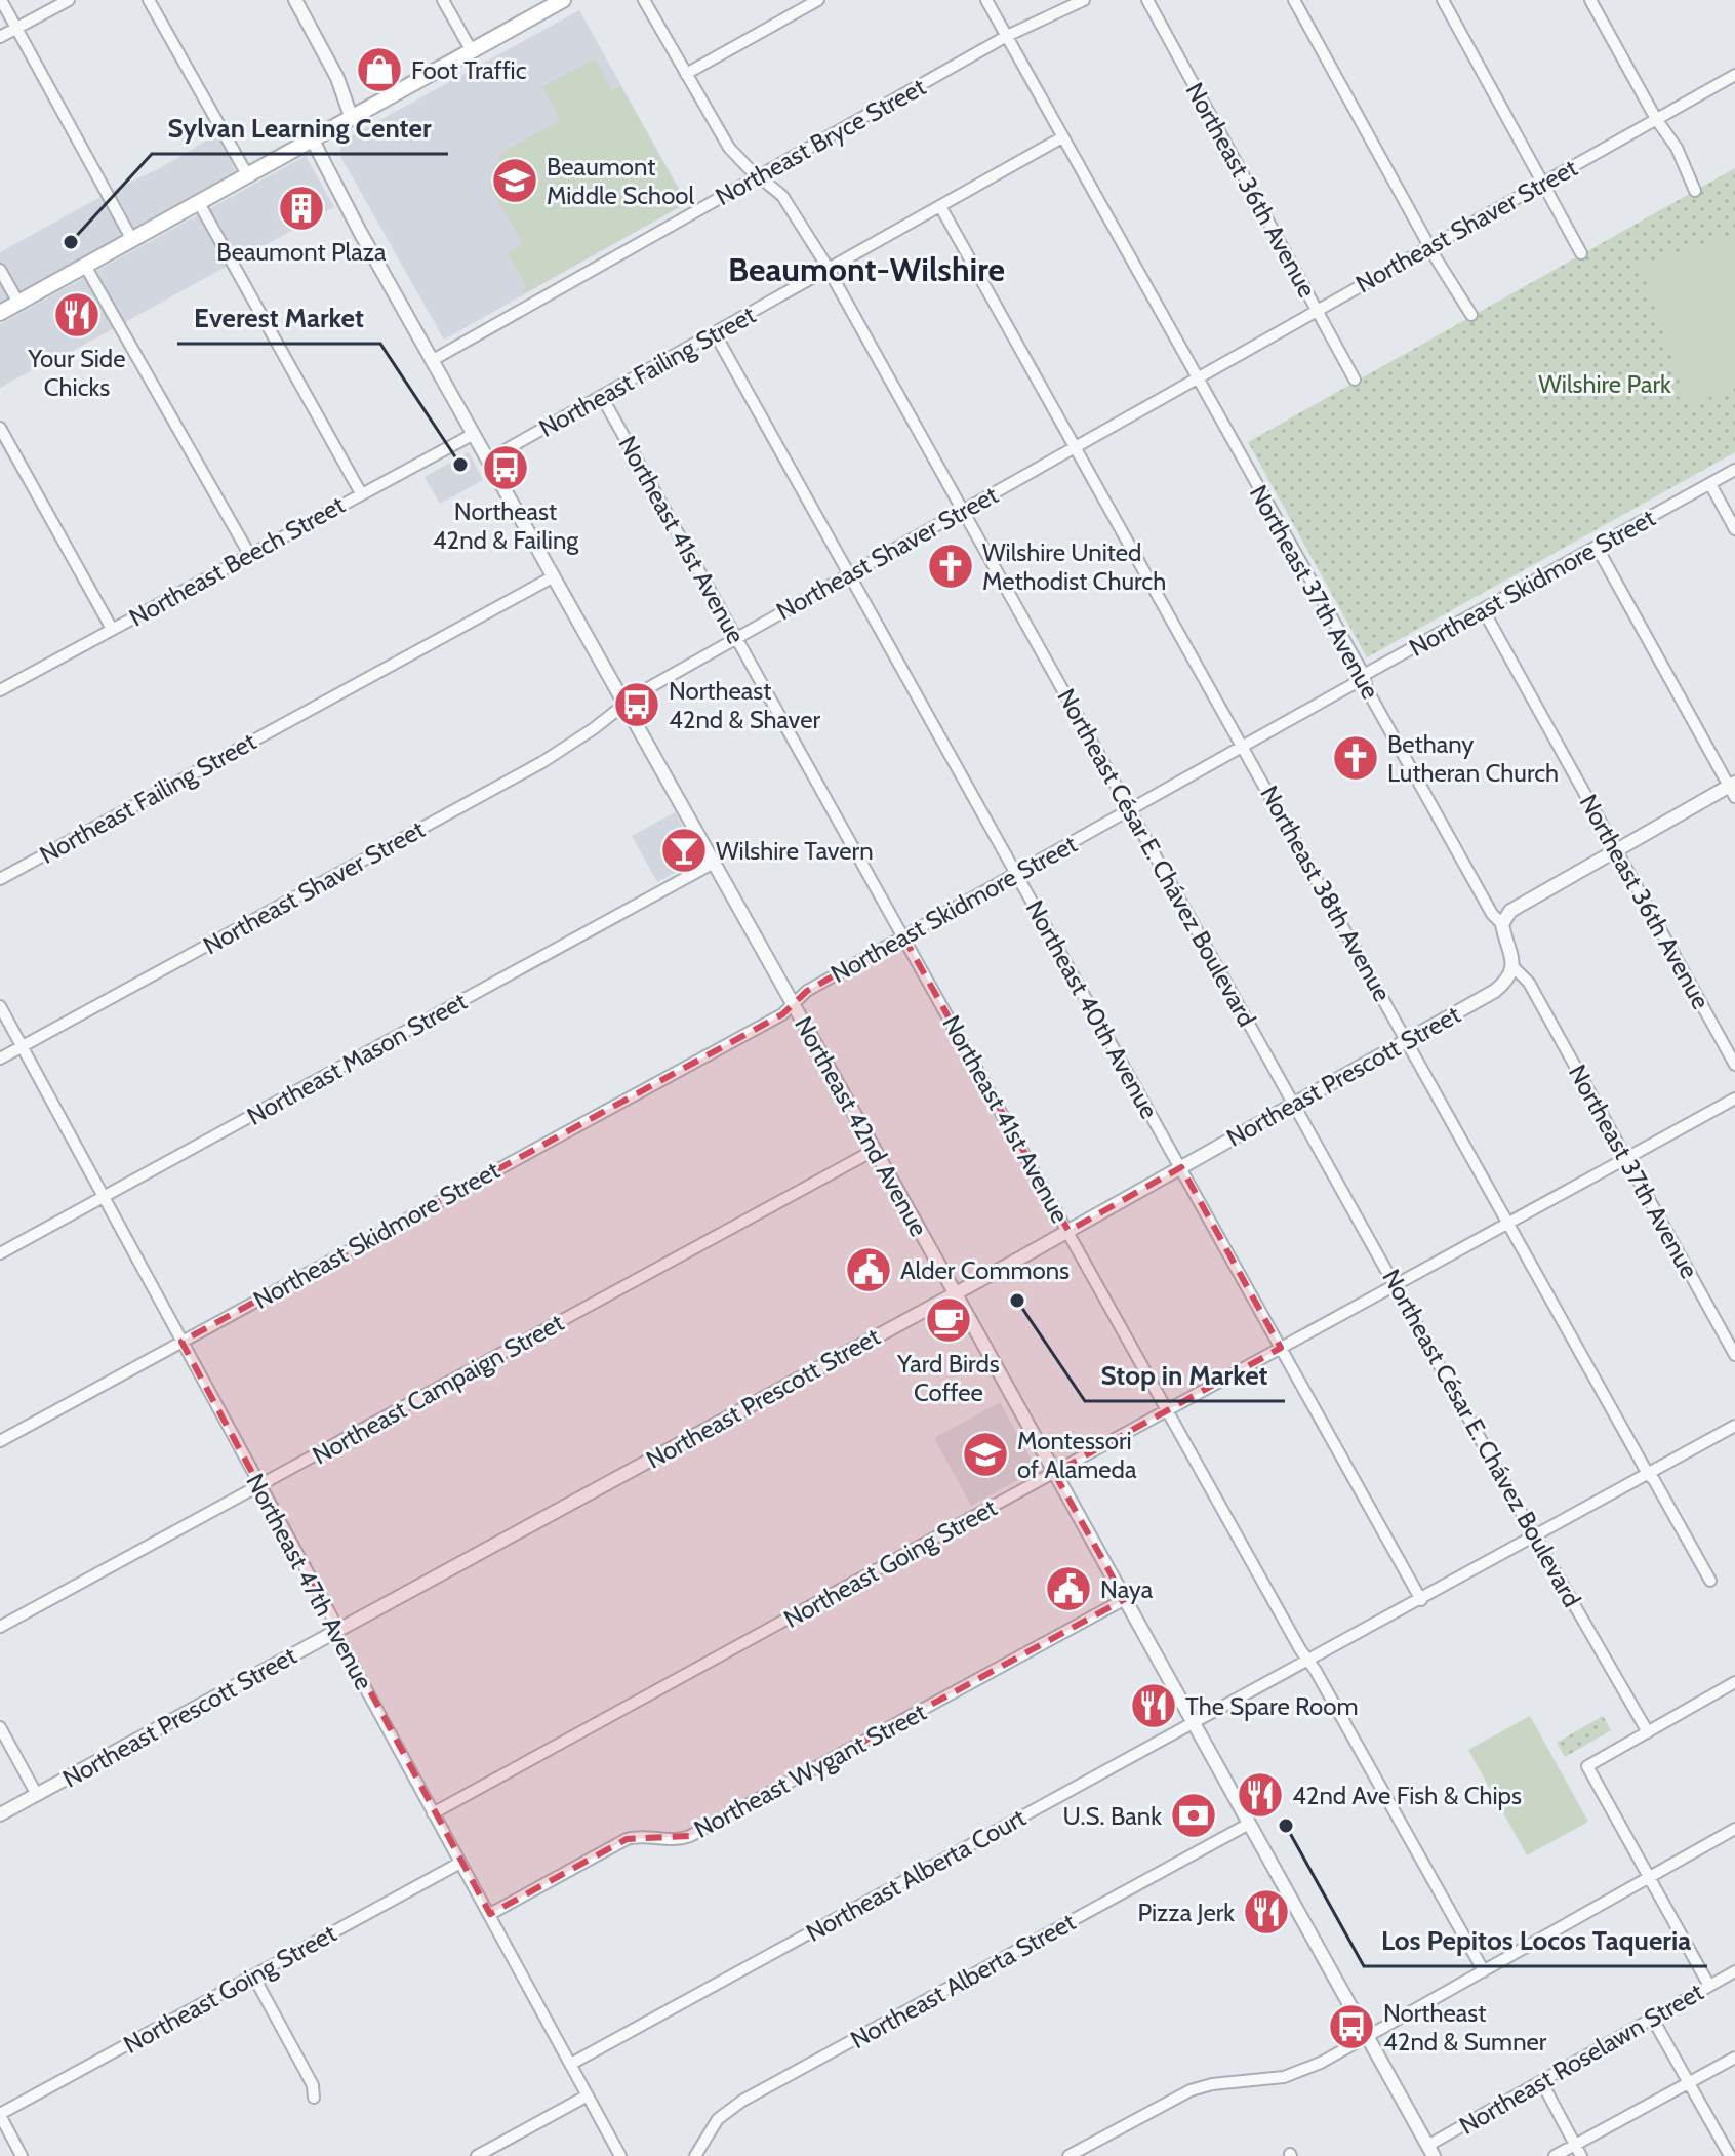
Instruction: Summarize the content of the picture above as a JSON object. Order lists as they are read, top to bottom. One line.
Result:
{"streets":{"street":["Northeast Bryce Street","Northeast 36th Avenue","Northeast Shaver Street","Northeast Failing Street","Northeast 41st Avenue","Northeast Beech Street","Northeast Skidmore Street","Northeast 37th Avenue","Northeast César E. Chávez Boulevard","Northeast 38th Avenue","Northeast 40th Avenue","Northeast Mason Street","Northeast Prescott Street","Northeast 42nd Avenue","Northeast Campaign Street","Northeast Going Street","Northeast 47th Avenue","Northeast Wygant Street","Northeast Alberta Court","Northeast Alberta Street","Northeast Roselawn Street"]},"crossings":[["Northeast Bryce Street","Northeast 37th Avenue"],["Northeast Bryce Street","Northeast César E. Chávez Boulevard"],["Northeast Bryce Street","Northeast 42nd Avenue"],["Northeast 36th Avenue","Northeast Shaver Street"],["Northeast 36th Avenue","Northeast Skidmore Street"],["Northeast Shaver Street","Northeast 41st Avenue"],["Northeast Shaver Street","Northeast 37th Avenue"],["Northeast Shaver Street","Northeast César E. Chávez Boulevard"],["Northeast Shaver Street","Northeast 38th Avenue"],["Northeast Shaver Street","Northeast 40th Avenue"],["Northeast Shaver Street","Northeast 42nd Avenue"],["Northeast Shaver Street","Northeast 47th Avenue"],["Northeast Failing Street","Northeast 41st Avenue"],["Northeast Failing Street","Northeast 37th Avenue"],["Northeast Failing Street","Northeast César E. Chávez Boulevard"],["Northeast Failing Street","Northeast 38th Avenue"],["Northeast Failing Street","Northeast 40th Avenue"],["Northeast Failing Street","Northeast 42nd Avenue"],["Northeast 41st Avenue","Northeast Skidmore Street"],["Northeast 41st Avenue","Northeast Prescott Street"],["Northeast 41st Avenue","Northeast Going Street"],["Northeast 41st Avenue","Northeast Alberta Court"],["Northeast Beech Street","Northeast 42nd Avenue"],["Northeast Skidmore Street","Northeast 37th Avenue"],["Northeast Skidmore Street","Northeast César E. Chávez Boulevard"],["Northeast Skidmore Street","Northeast 38th Avenue"],["Northeast Skidmore Street","Northeast 40th Avenue"],["Northeast Skidmore Street","Northeast 42nd Avenue"],["Northeast Skidmore Street","Northeast 47th Avenue"],["Northeast 37th Avenue","Northeast Prescott Street"],["Northeast 37th Avenue","Northeast Going Street"],["Northeast César E. Chávez Boulevard","Northeast Prescott Street"],["Northeast César E. Chávez Boulevard","Northeast Going Street"],["Northeast César E. Chávez Boulevard","Northeast Alberta Court"],["Northeast 38th Avenue","Northeast Prescott Street"],["Northeast 38th Avenue","Northeast Going Street"],["Northeast 38th Avenue","Northeast Alberta Court"],["Northeast 40th Avenue","Northeast Prescott Street"],["Northeast 40th Avenue","Northeast Going Street"],["Northeast 40th Avenue","Northeast Alberta Court"],["Northeast Mason Street","Northeast 42nd Avenue"],["Northeast Mason Street","Northeast 47th Avenue"],["Northeast Prescott Street","Northeast 42nd Avenue"],["Northeast Prescott Street","Northeast 47th Avenue"],["Northeast 42nd Avenue","Northeast Campaign Street"],["Northeast 42nd Avenue","Northeast Going Street"],["Northeast 42nd Avenue","Northeast Wygant Street"],["Northeast 42nd Avenue","Northeast Alberta Court"],["Northeast 42nd Avenue","Northeast Alberta Street"],["Northeast 42nd Avenue","Northeast Roselawn Street"],["Northeast Campaign Street","Northeast 47th Avenue"],["Northeast Going Street","Northeast 47th Avenue"],["Northeast 47th Avenue","Northeast Wygant Street"],["Northeast 47th Avenue","Northeast Alberta Court"]],"districts":["Beaumont-Wilshire"],"parks":["Wilshire Park"],"places":{"shop":["Foot Traffic"],"school or university":["Beaumont Middle School","Montessori of Alameda"],"building":["Beaumont Plaza"],"other":["Sylvan Learning Center","Everest Market","Stop in Market","Los Pepitos Locos Taqueria"],"restaurant":["Your Side Chicks","The Spare Room","42nd Ave Fish & Chips","Pizza Jerk"],"bus stop":["Northeast 42nd & Failing","Northeast 42nd & Shaver","Northeast 42nd & Sumner"],"church":["Wilshire United Methodist Church","Bethany Lutheran Church"],"bar":["Wilshire Tavern"],"public building":["Alder Commons","Naya"],"cafe":["Yard Birds Coffee"],"bank":["U.S. Bank"]}}
